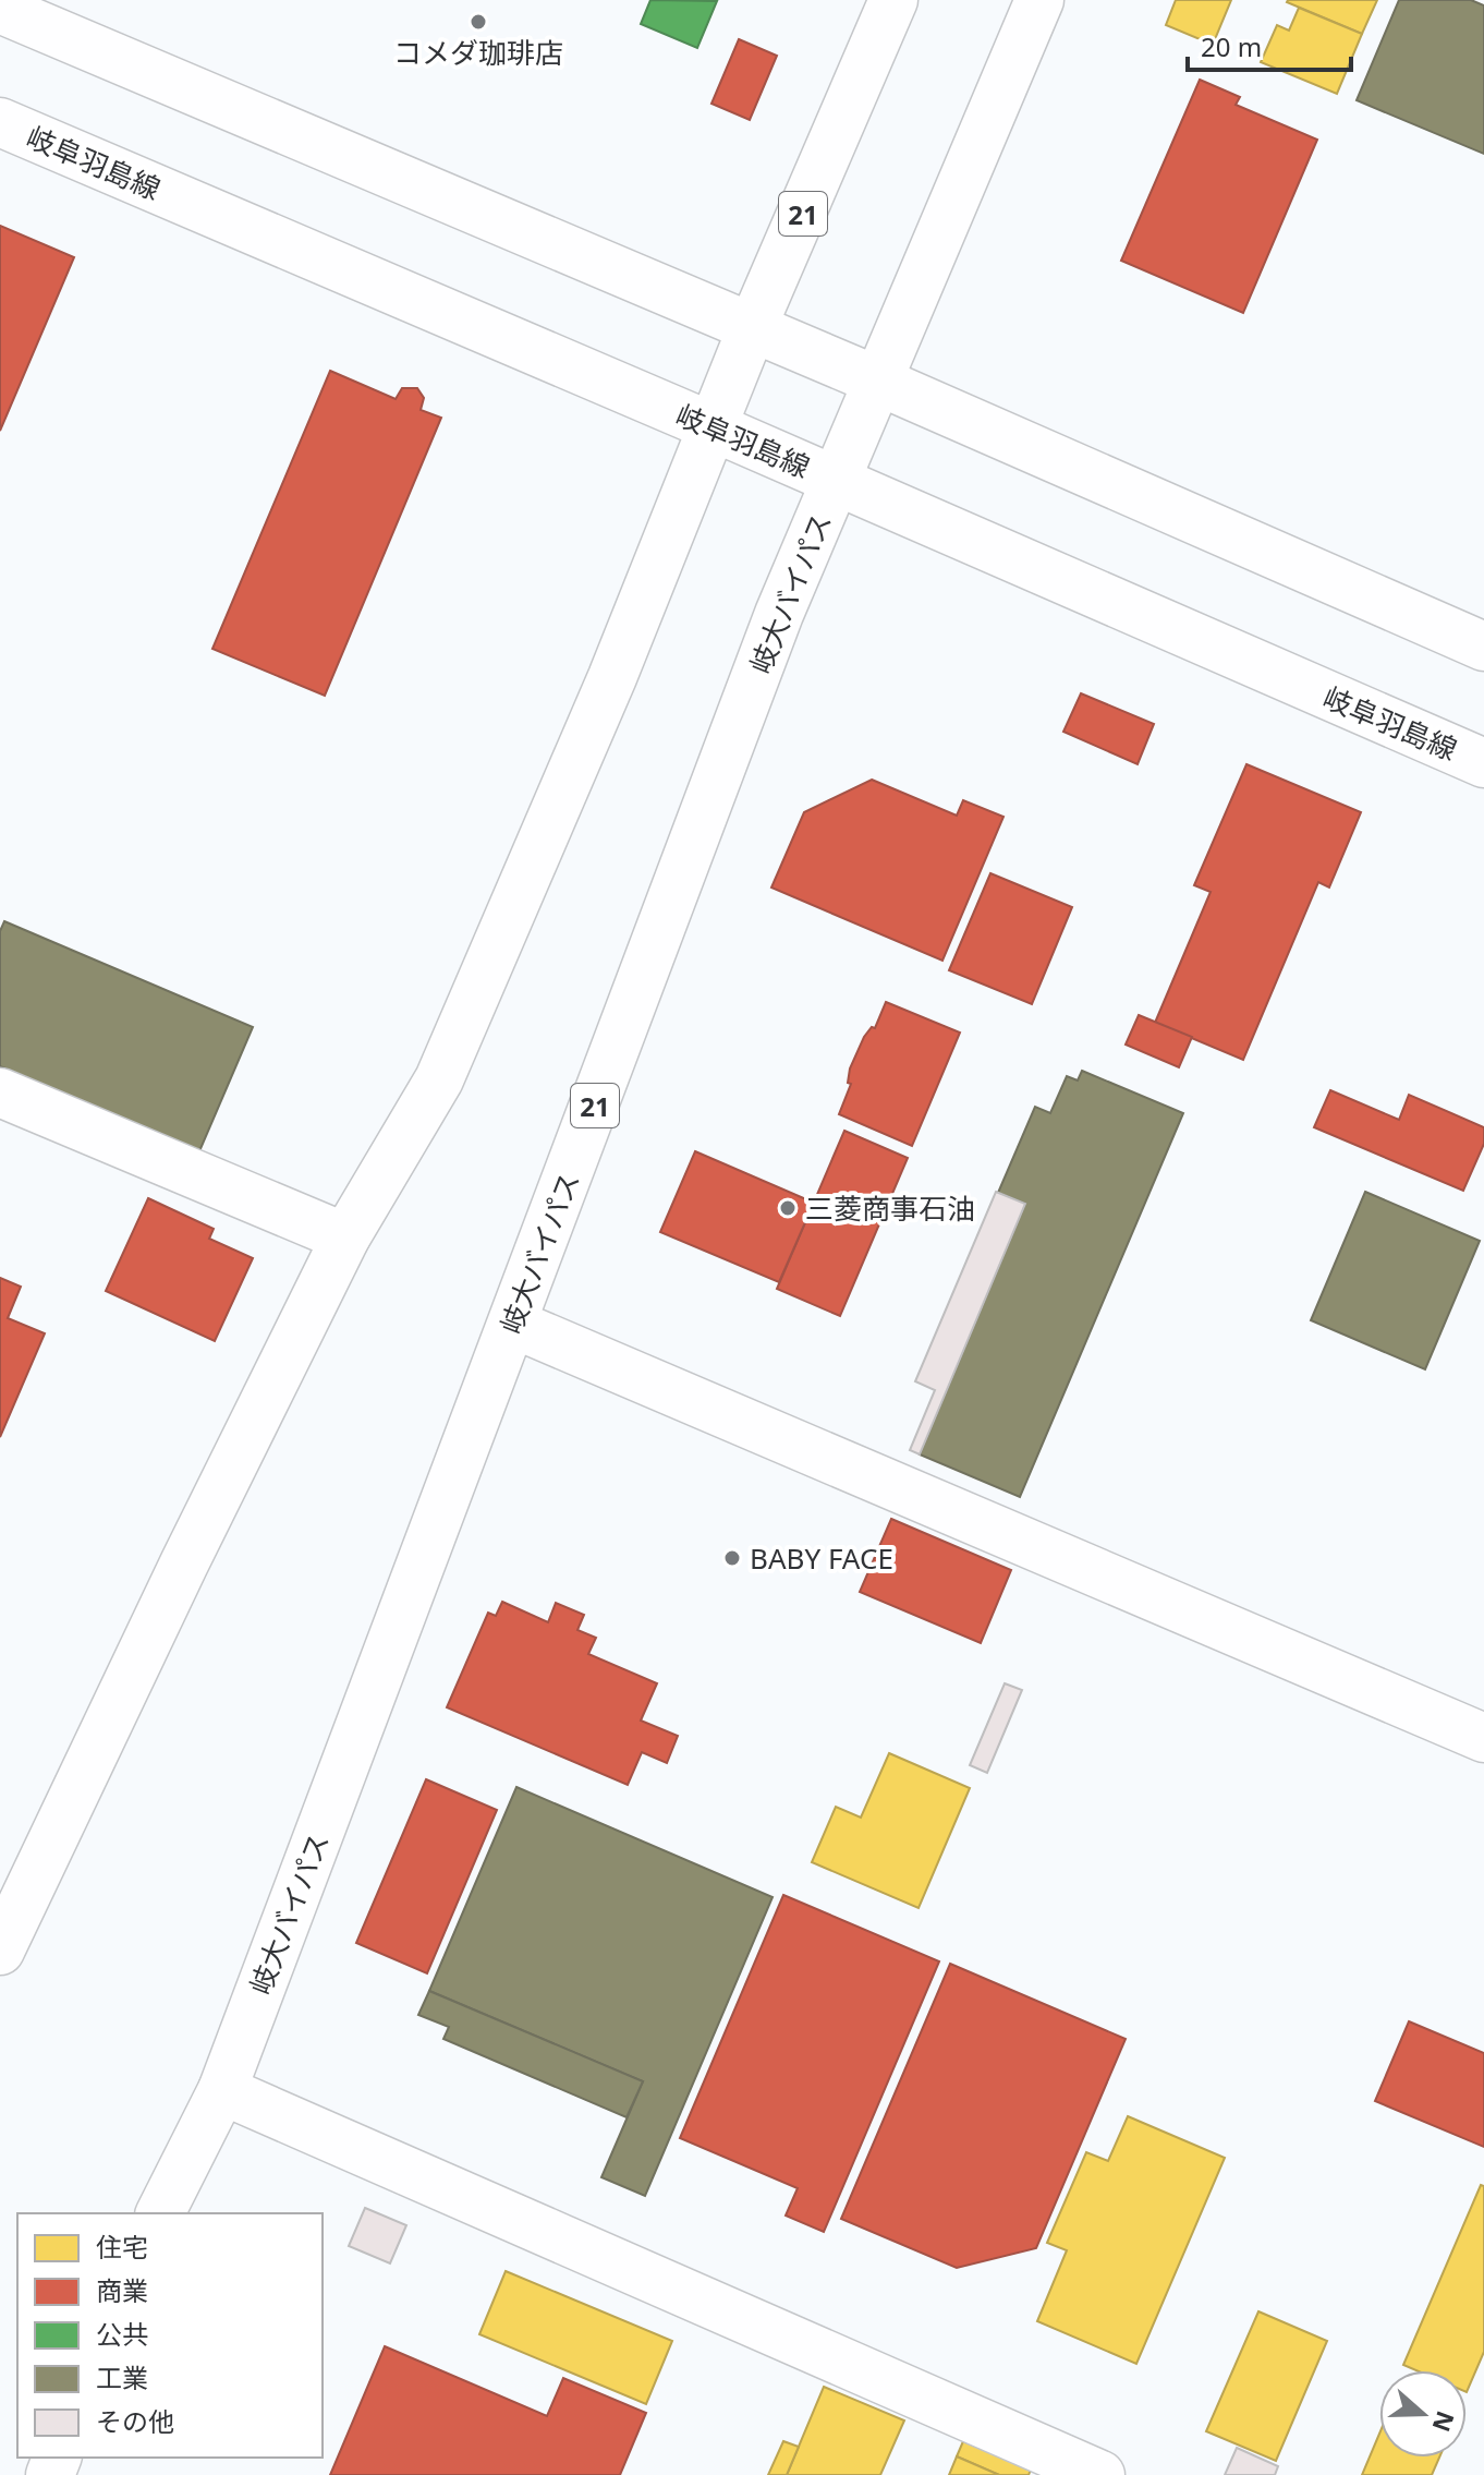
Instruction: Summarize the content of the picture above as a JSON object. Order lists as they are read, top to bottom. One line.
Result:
{"streets":{"main road":["岐阜羽島線","21","岐大バイパス"]},"crossings":[["岐阜羽島線","21"],["岐阜羽島線","岐大バイパス"]],"places":["コメダ珈琲店","三菱商事石油","BABY FACE"],"legend":["住宅","商業","公共","工業","その他"],"scale_bar":"20 m","north":"right"}
